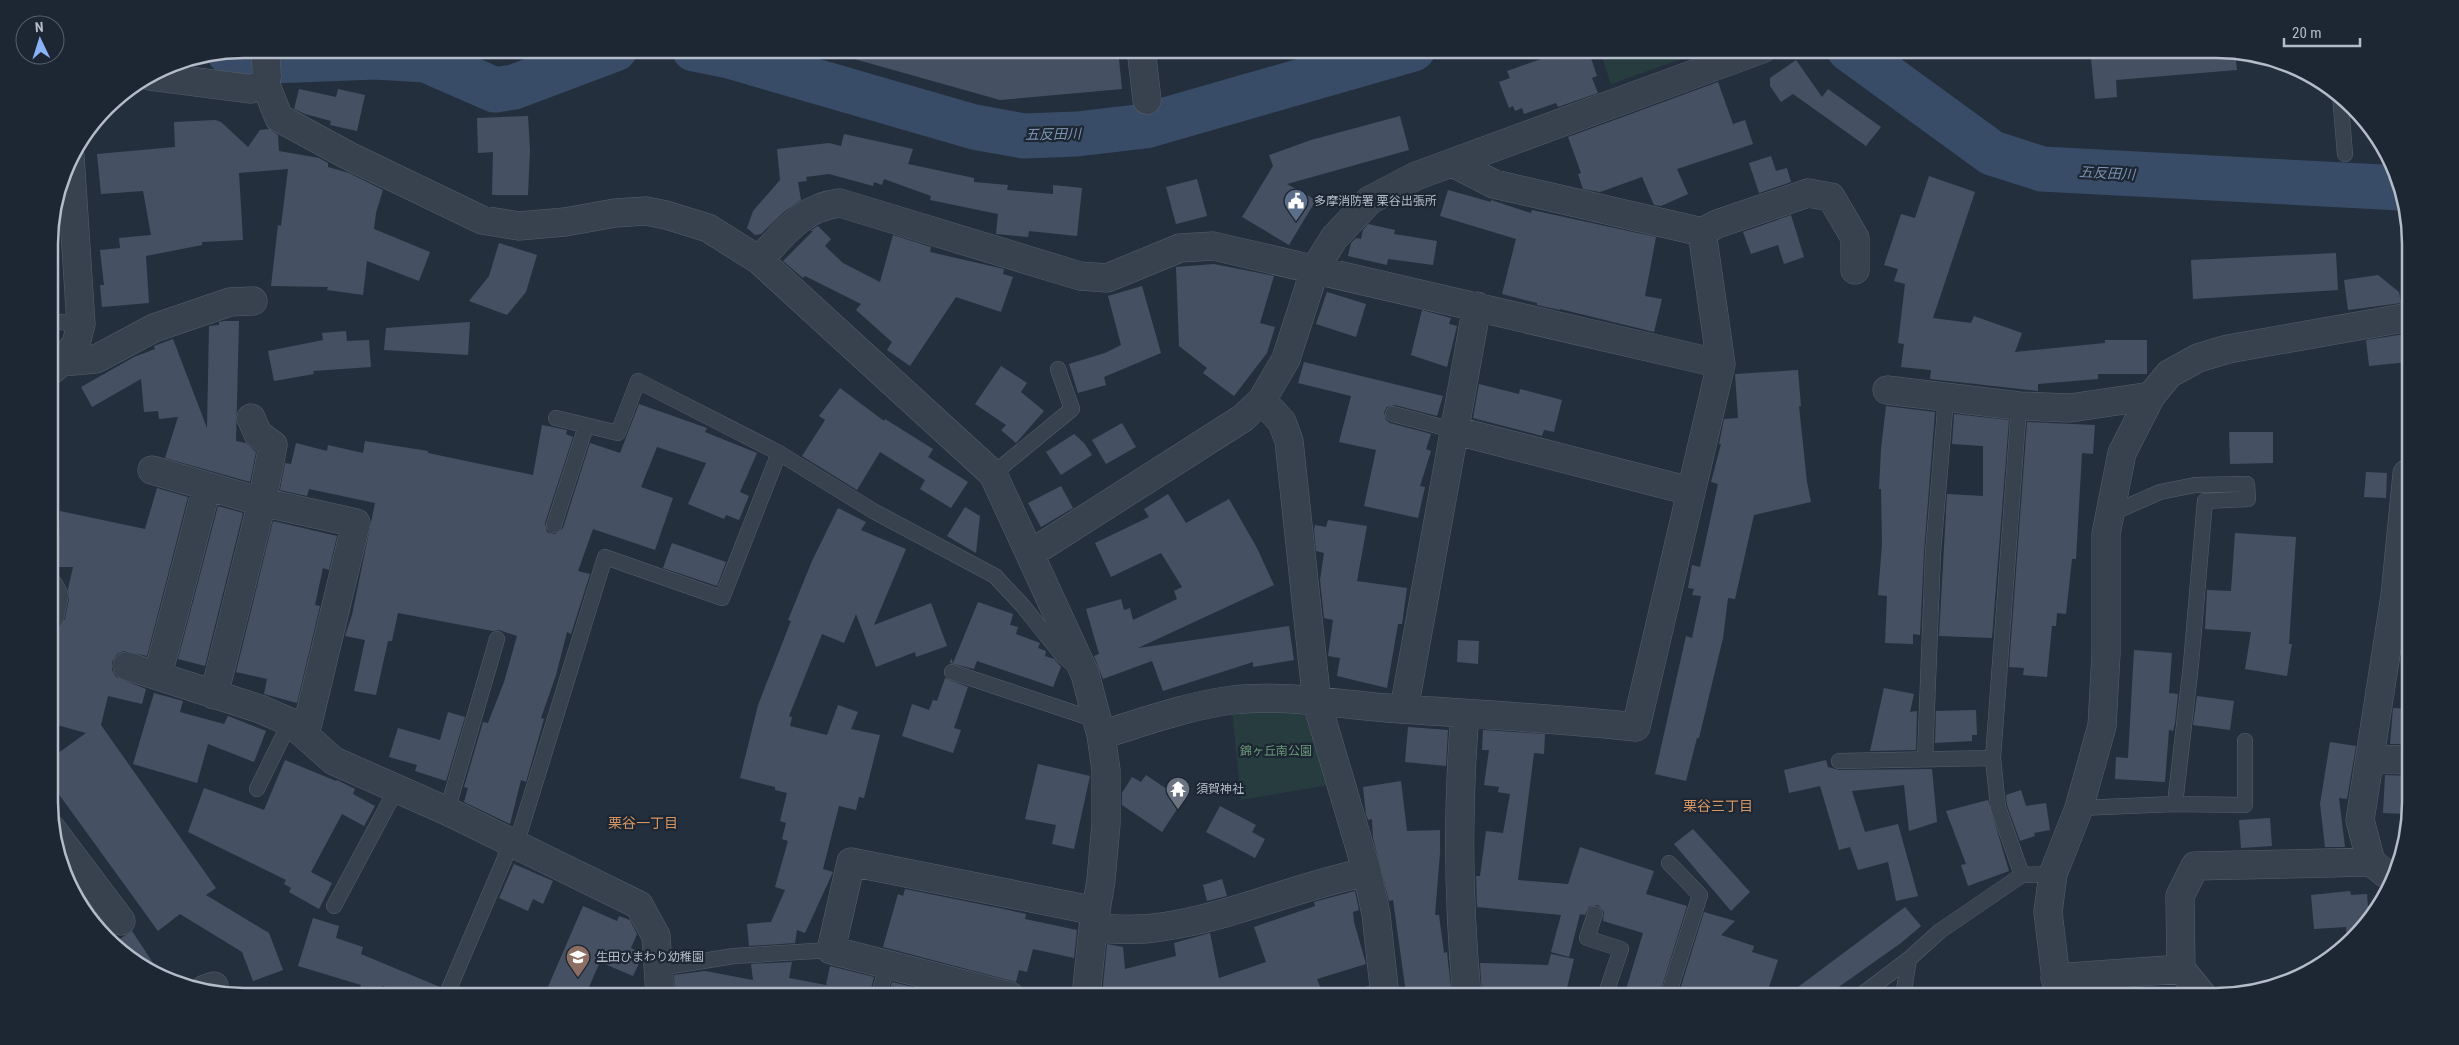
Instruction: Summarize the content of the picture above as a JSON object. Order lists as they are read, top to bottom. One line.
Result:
{"districts":["栗谷三丁目","栗谷一丁目"],"water":["五反田川"],"parks":["錦ヶ丘南公園"],"places":{"public building":["多摩消防署 栗谷出張所"],"temple":["須賀神社"],"school or university":["生田ひまわり幼稚園"]},"scale_bar":"20 m","north":"top"}
